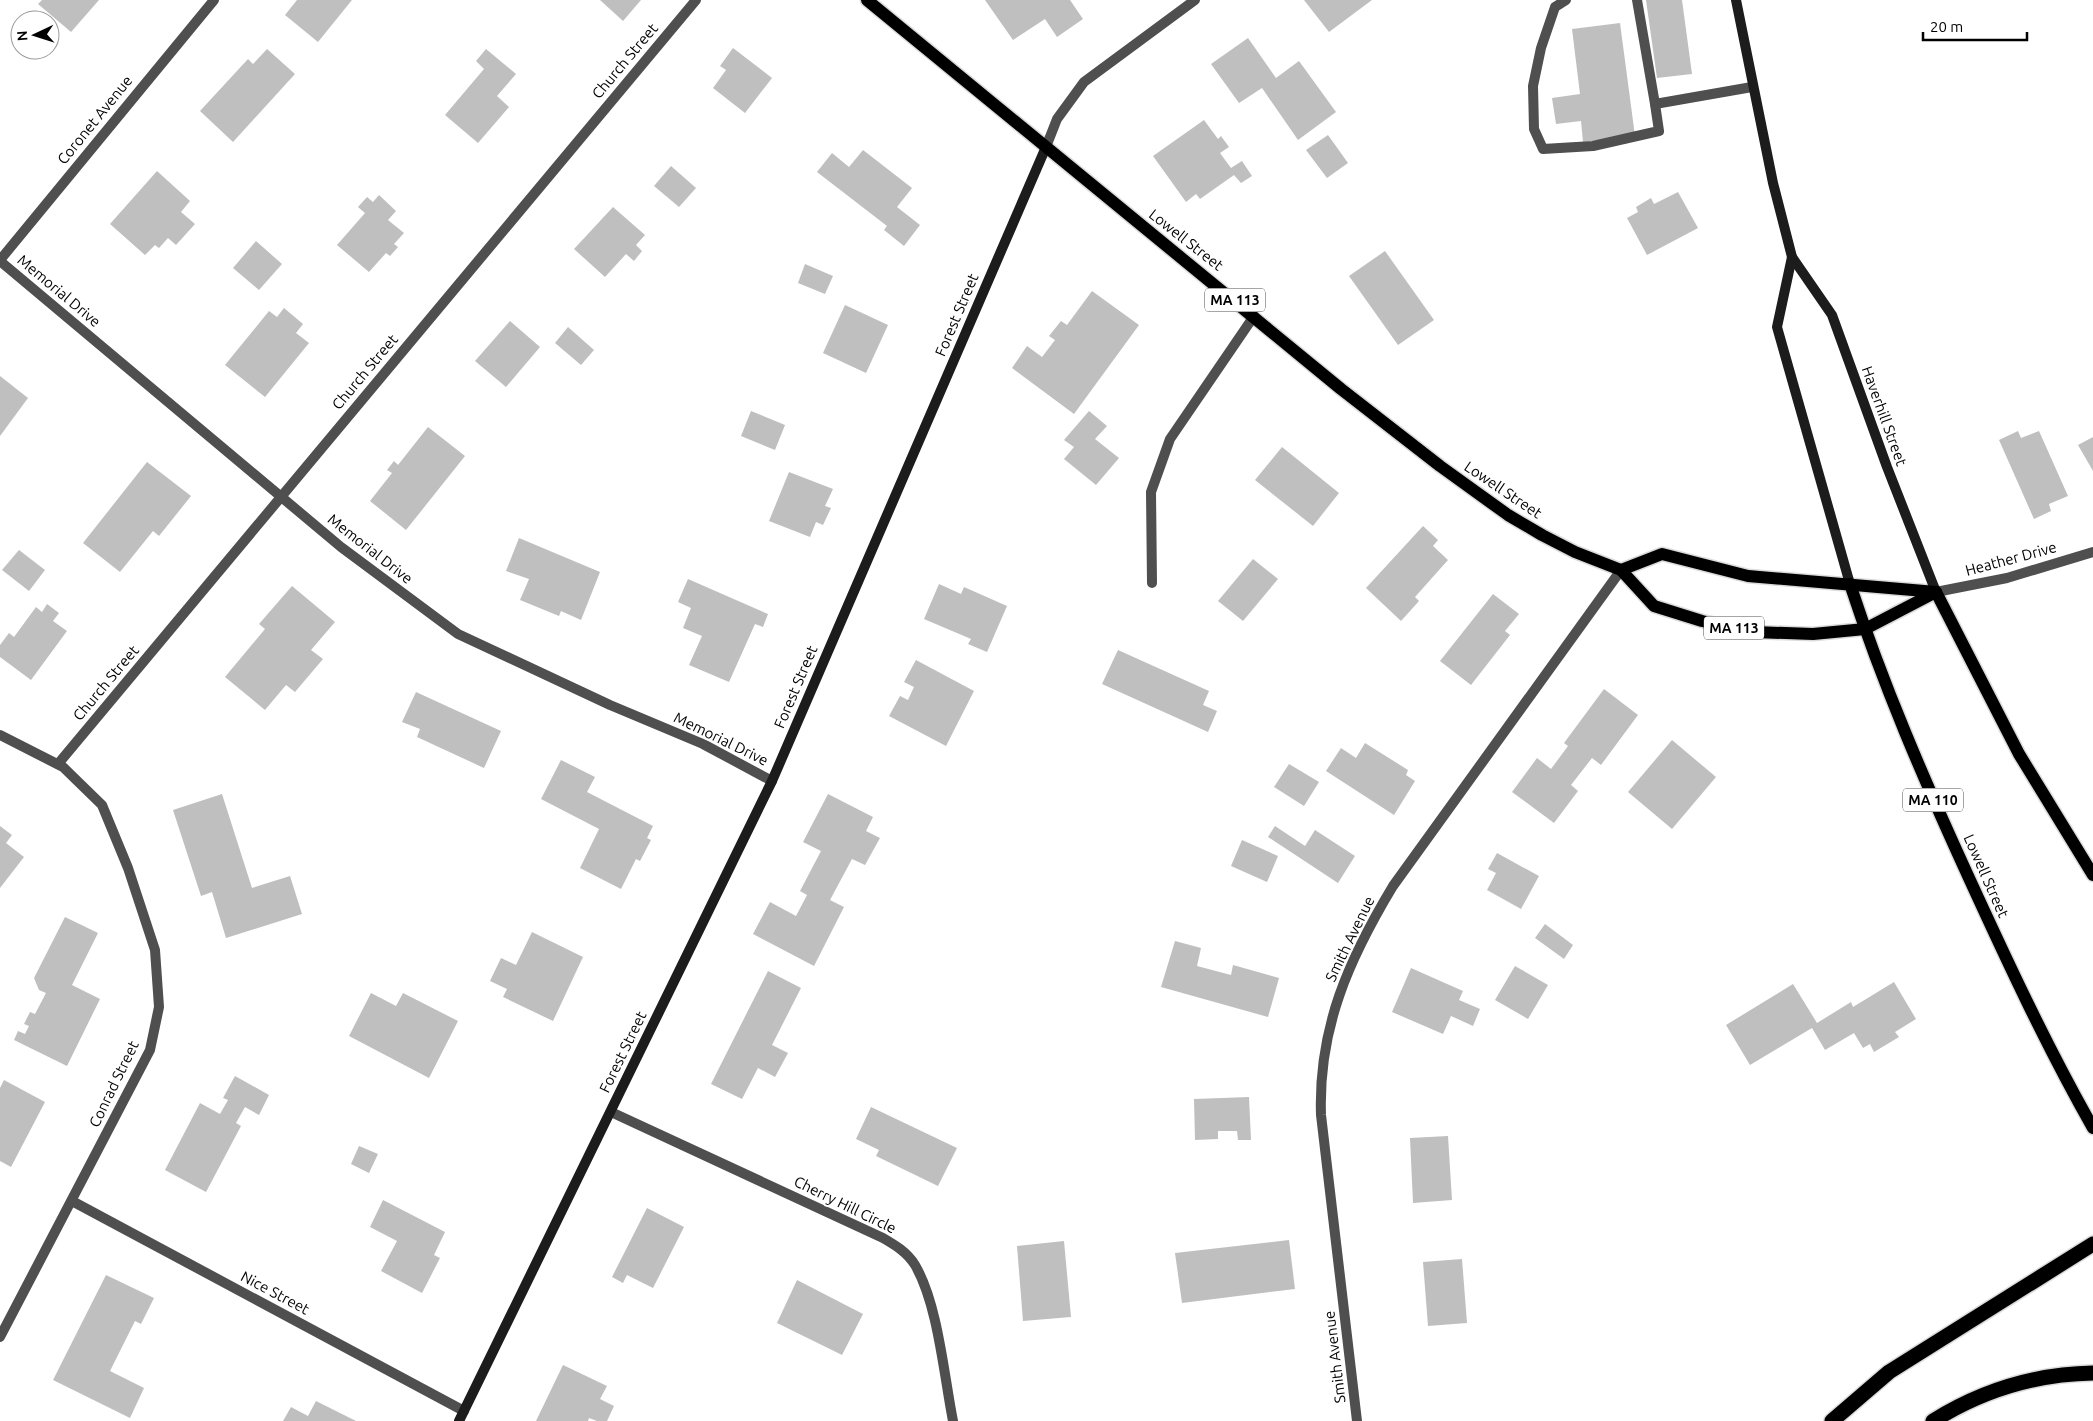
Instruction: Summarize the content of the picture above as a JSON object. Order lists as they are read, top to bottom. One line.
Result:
{"streets":{"main road":["Lowell Street","MA 113","MA 110"],"street":["Church Street","Coronet Avenue","Memorial Drive","Forest Street","Haverhill Street","Heather Drive","Smith Avenue","Conrad Street","Cherry Hill Circle","Nice Street"]},"crossings":[["Church Street","Memorial Drive"],["Church Street","Conrad Street"],["Coronet Avenue","Memorial Drive"],["Lowell Street","Forest Street"],["Lowell Street","Haverhill Street"],["Lowell Street","Heather Drive"],["Lowell Street","MA 110"],["Lowell Street","Smith Avenue"],["Memorial Drive","Forest Street"],["Forest Street","Cherry Hill Circle"],["Forest Street","Nice Street"],["Haverhill Street","Heather Drive"],["Haverhill Street","MA 110"],["Heather Drive","MA 110"],["Conrad Street","Nice Street"]],"scale_bar":"20 m","north":"left"}
